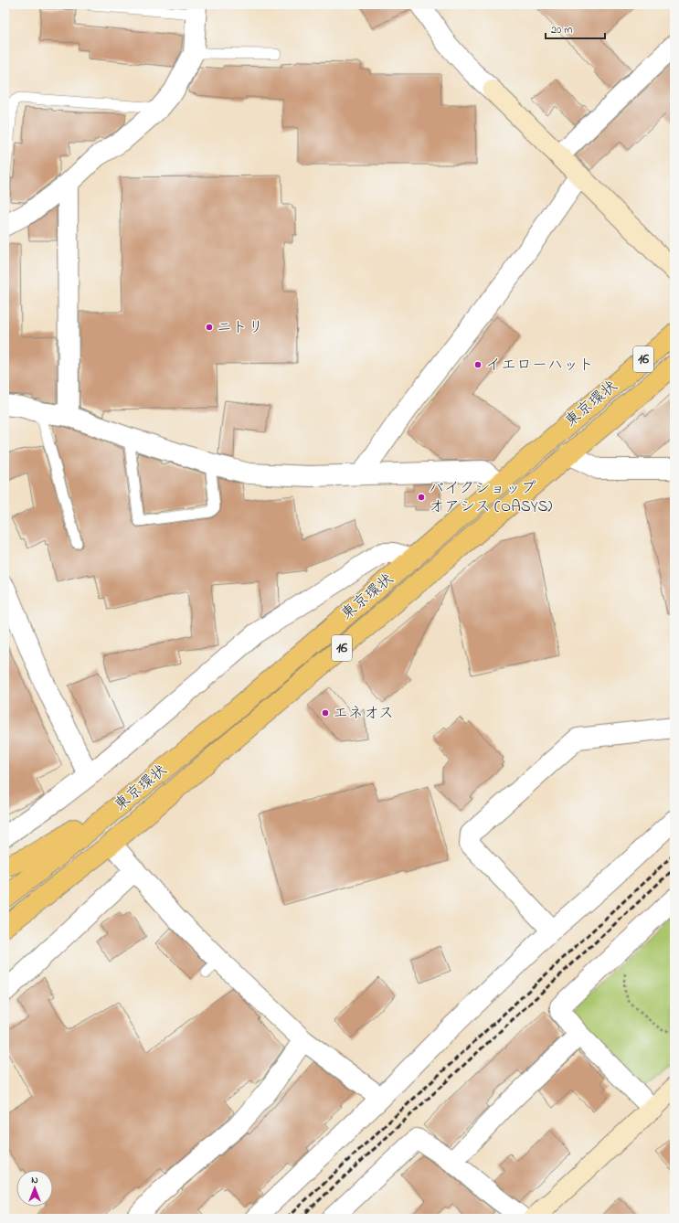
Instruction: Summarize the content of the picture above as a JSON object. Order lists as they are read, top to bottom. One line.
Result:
{"streets":{"highway":["16","東京環状"]},"places":["ニトリ","イエローハット","バイクショップ オアシス (OASYS)","エネオス"],"scale_bar":"20 m","north":"top"}
